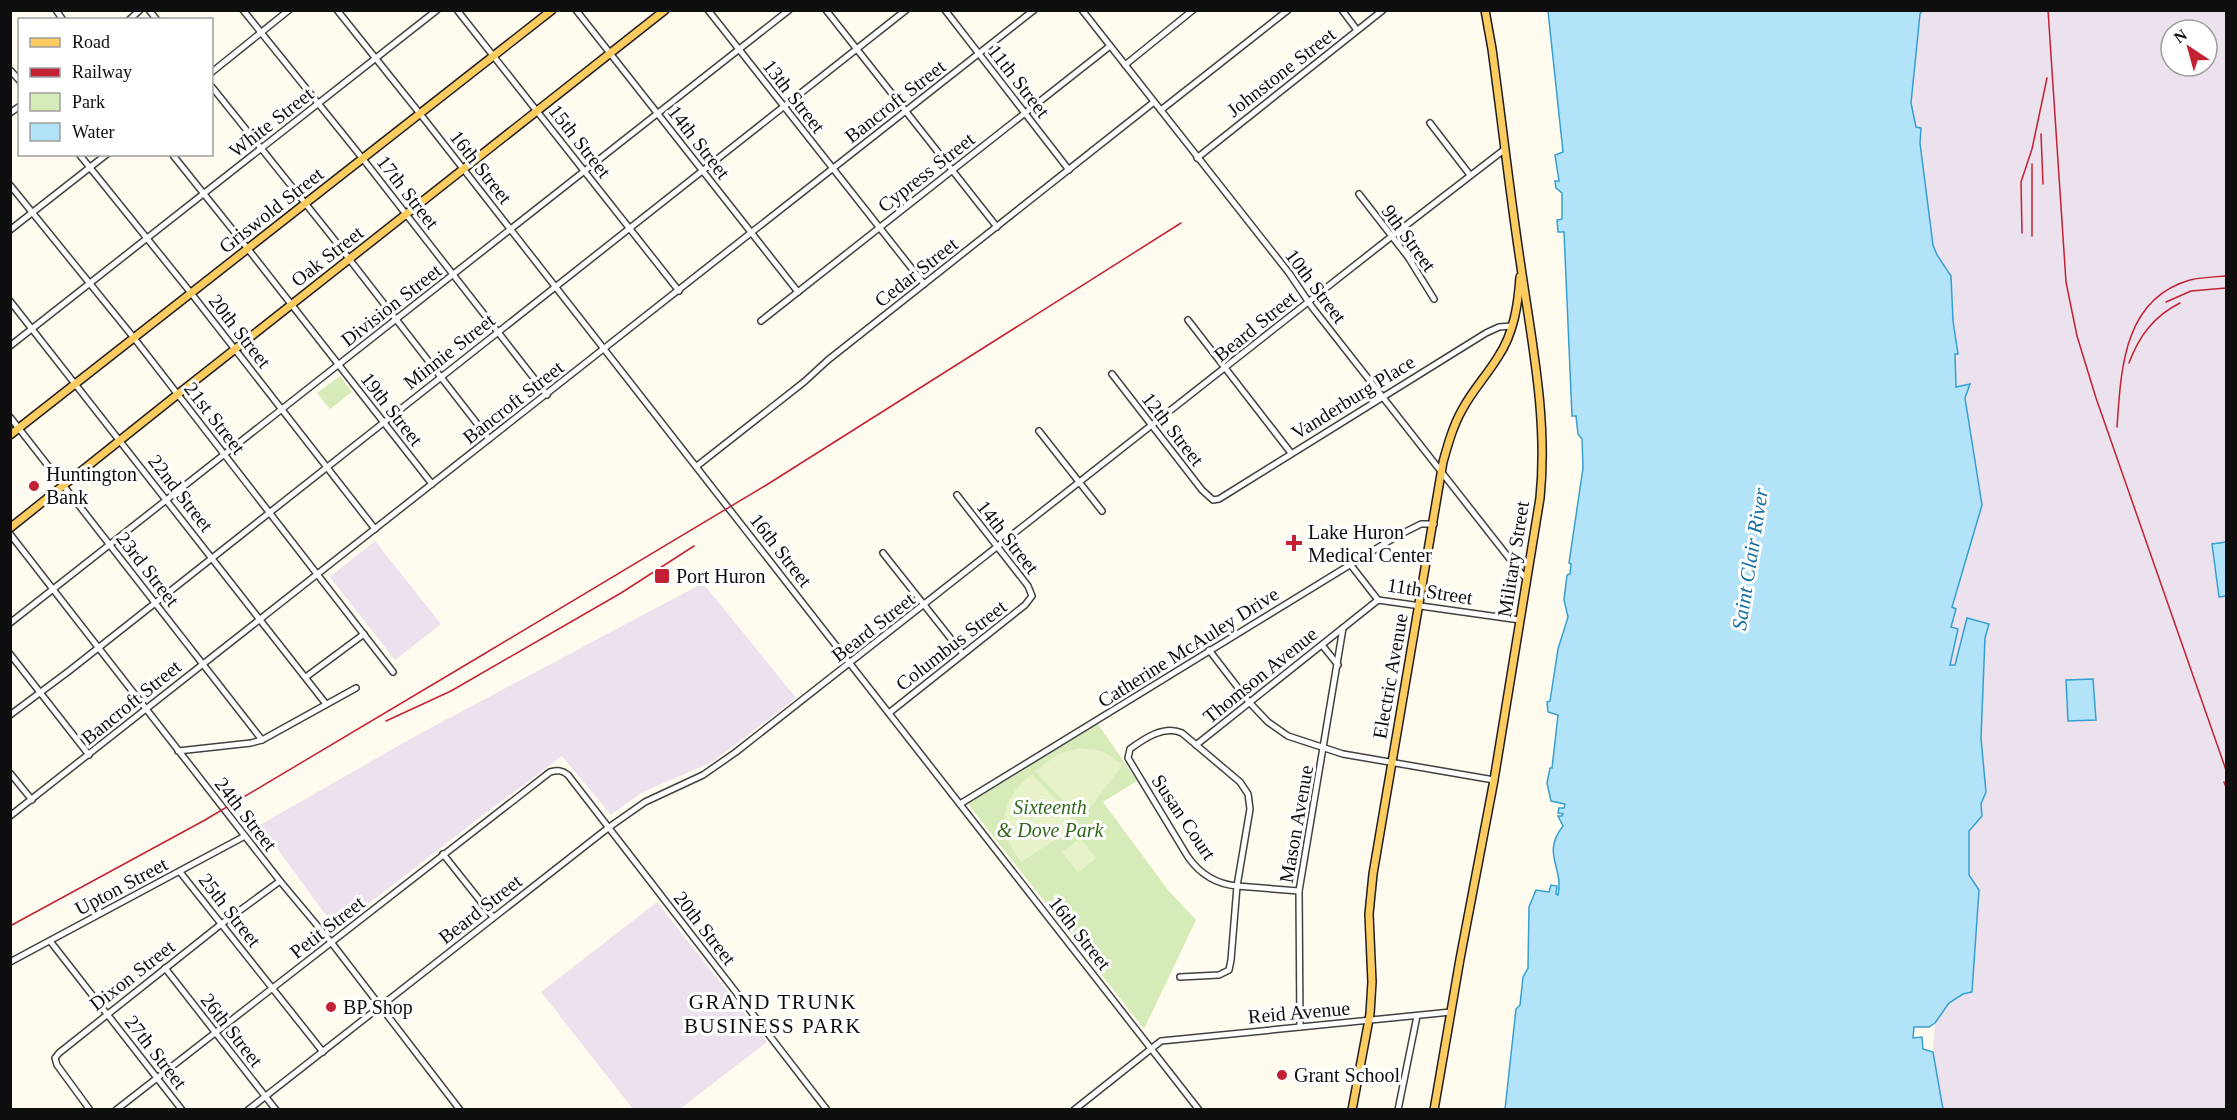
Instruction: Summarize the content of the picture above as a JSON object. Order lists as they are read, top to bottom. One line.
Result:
{"streets":{"main road":["Griswold Street","Oak Street","Military Street","Electric Avenue"],"street":["Johnstone Street","11th Street","13th Street","Bancroft Street","White Street","15th Street","14th Street","16th Street","Cypress Street","17th Street","9th Street","Cedar Street","10th Street","Division Street","Beard Street","20th Street","Minnie Street","Vanderburg Place","19th Street","21st Street","12th Street","22nd Street","23rd Street","Columbus Street","Catherine McAuley Drive","Thomson Avenue","24th Street","Susan Court","Mason Avenue","Upton Street","25th Street","Petit Street","Dixon Street","Reid Avenue","26th Street","27th Street"]},"crossings":[["Johnstone Street","10th Street"],["11th Street","Bancroft Street"],["11th Street","Cypress Street"],["11th Street","Cedar Street"],["11th Street","Military Street"],["11th Street","Catherine McAuley Drive"],["11th Street","Thomson Avenue"],["11th Street","Electric Avenue"],["13th Street","Bancroft Street"],["13th Street","Cypress Street"],["13th Street","Cedar Street"],["13th Street","Division Street"],["13th Street","Minnie Street"],["Bancroft Street","15th Street"],["Bancroft Street","14th Street"],["Bancroft Street","16th Street"],["Bancroft Street","17th Street"],["Bancroft Street","20th Street"],["Bancroft Street","19th Street"],["Bancroft Street","21st Street"],["Bancroft Street","22nd Street"],["Bancroft Street","23rd Street"],["Bancroft Street","24th Street"],["White Street","16th Street"],["White Street","17th Street"],["White Street","20th Street"],["White Street","19th Street"],["White Street","21st Street"],["White Street","22nd Street"],["15th Street","Griswold Street"],["15th Street","Oak Street"],["15th Street","Division Street"],["15th Street","Minnie Street"],["14th Street","Cypress Street"],["14th Street","Oak Street"],["14th Street","Division Street"],["14th Street","Beard Street"],["14th Street","Minnie Street"],["14th Street","Columbus Street"],["16th Street","Griswold Street"],["16th Street","Oak Street"],["16th Street","Cedar Street"],["16th Street","Division Street"],["16th Street","Beard Street"],["16th Street","Minnie Street"],["16th Street","Columbus Street"],["16th Street","Catherine McAuley Drive"],["16th Street","Reid Avenue"],["Cypress Street","10th Street"],["17th Street","Griswold Street"],["17th Street","Oak Street"],["17th Street","Division Street"],["17th Street","Minnie Street"],["Griswold Street","20th Street"],["Griswold Street","19th Street"],["Griswold Street","21st Street"],["Griswold Street","22nd Street"],["Griswold Street","23rd Street"],["9th Street","Beard Street"],["Oak Street","20th Street"],["Oak Street","19th Street"],["Oak Street","21st Street"],["Oak Street","22nd Street"],["Oak Street","23rd Street"],["Cedar Street","10th Street"],["10th Street","Beard Street"],["10th Street","Vanderburg Place"],["10th Street","Military Street"],["10th Street","Electric Avenue"],["Division Street","20th Street"],["Division Street","19th Street"],["Division Street","21st Street"],["Division Street","22nd Street"],["Division Street","23rd Street"],["Division Street","24th Street"],["Beard Street","20th Street"],["Beard Street","12th Street"],["Beard Street","Military Street"],["Beard Street","24th Street"],["Beard Street","25th Street"],["Beard Street","26th Street"],["20th Street","Minnie Street"],["20th Street","Petit Street"],["Minnie Street","19th Street"],["Minnie Street","21st Street"],["Minnie Street","22nd Street"],["Minnie Street","23rd Street"],["Minnie Street","24th Street"],["Vanderburg Place","12th Street"],["Vanderburg Place","Electric Avenue"],["Military Street","Electric Avenue"],["Military Street","Reid Avenue"],["Catherine McAuley Drive","Electric Avenue"],["Thomson Avenue","Susan Court"],["Thomson Avenue","Mason Avenue"],["Electric Avenue","Reid Avenue"],["24th Street","Upton Street"],["24th Street","Petit Street"],["24th Street","Dixon Street"],["Susan Court","Mason Avenue"],["Mason Avenue","Reid Avenue"],["Upton Street","25th Street"],["Upton Street","27th Street"],["25th Street","Petit Street"],["25th Street","Dixon Street"],["Petit Street","26th Street"],["Petit Street","27th Street"],["Dixon Street","26th Street"],["Dixon Street","27th Street"]],"districts":["GRAND TRUNK BUSINESS PARK"],"water":["Saint Clair River"],"parks":["Sixteenth & Dove Park"],"places":{"other":["Huntington Bank","BP Shop","Grant School"],"health":["Lake Huron Medical Center"],"transit":["Port Huron"]},"legend":["Road","Railway","Park","Water"],"north":"top left"}
